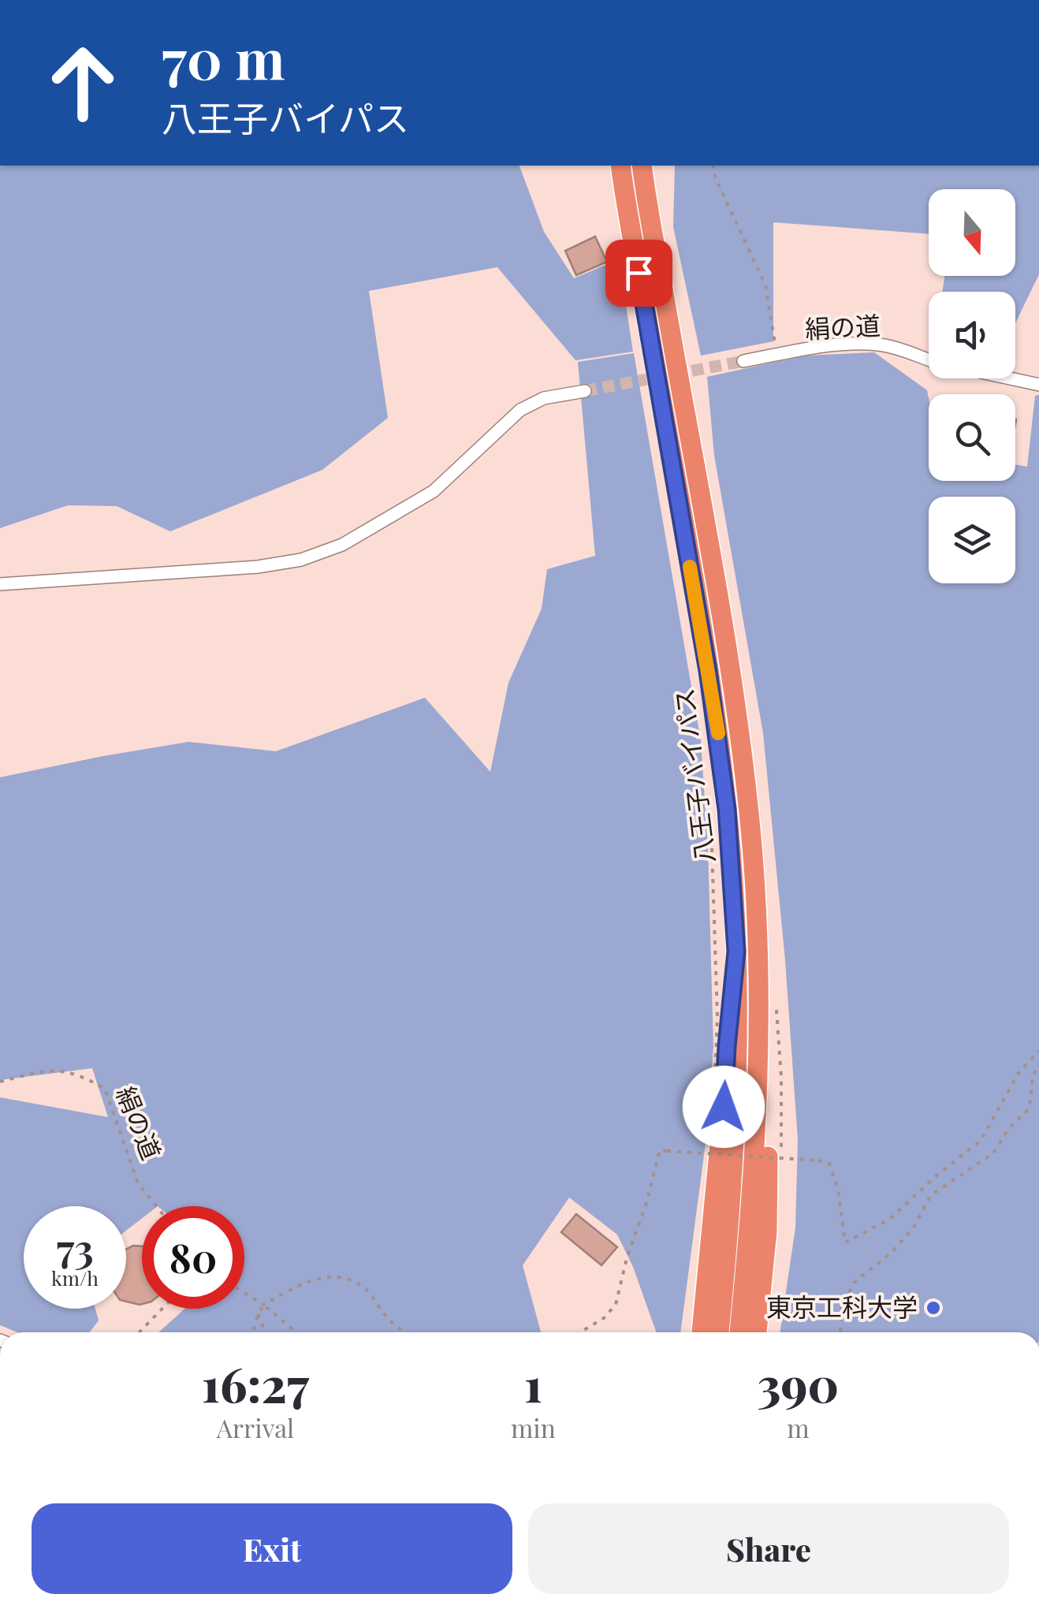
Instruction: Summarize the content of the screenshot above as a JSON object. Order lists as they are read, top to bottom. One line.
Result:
{"streets":{"highway":["八王子バイパス"],"street":["絹の道"]},"places":["東京工科大学"],"north":"bottom","page":{"turn":["70 m","八王子バイパス"],"speed":"73 km/h","limit":"80","eta":["16:27","Arrival","1","min","390","m"],"buttons":["Exit","Share"]}}
